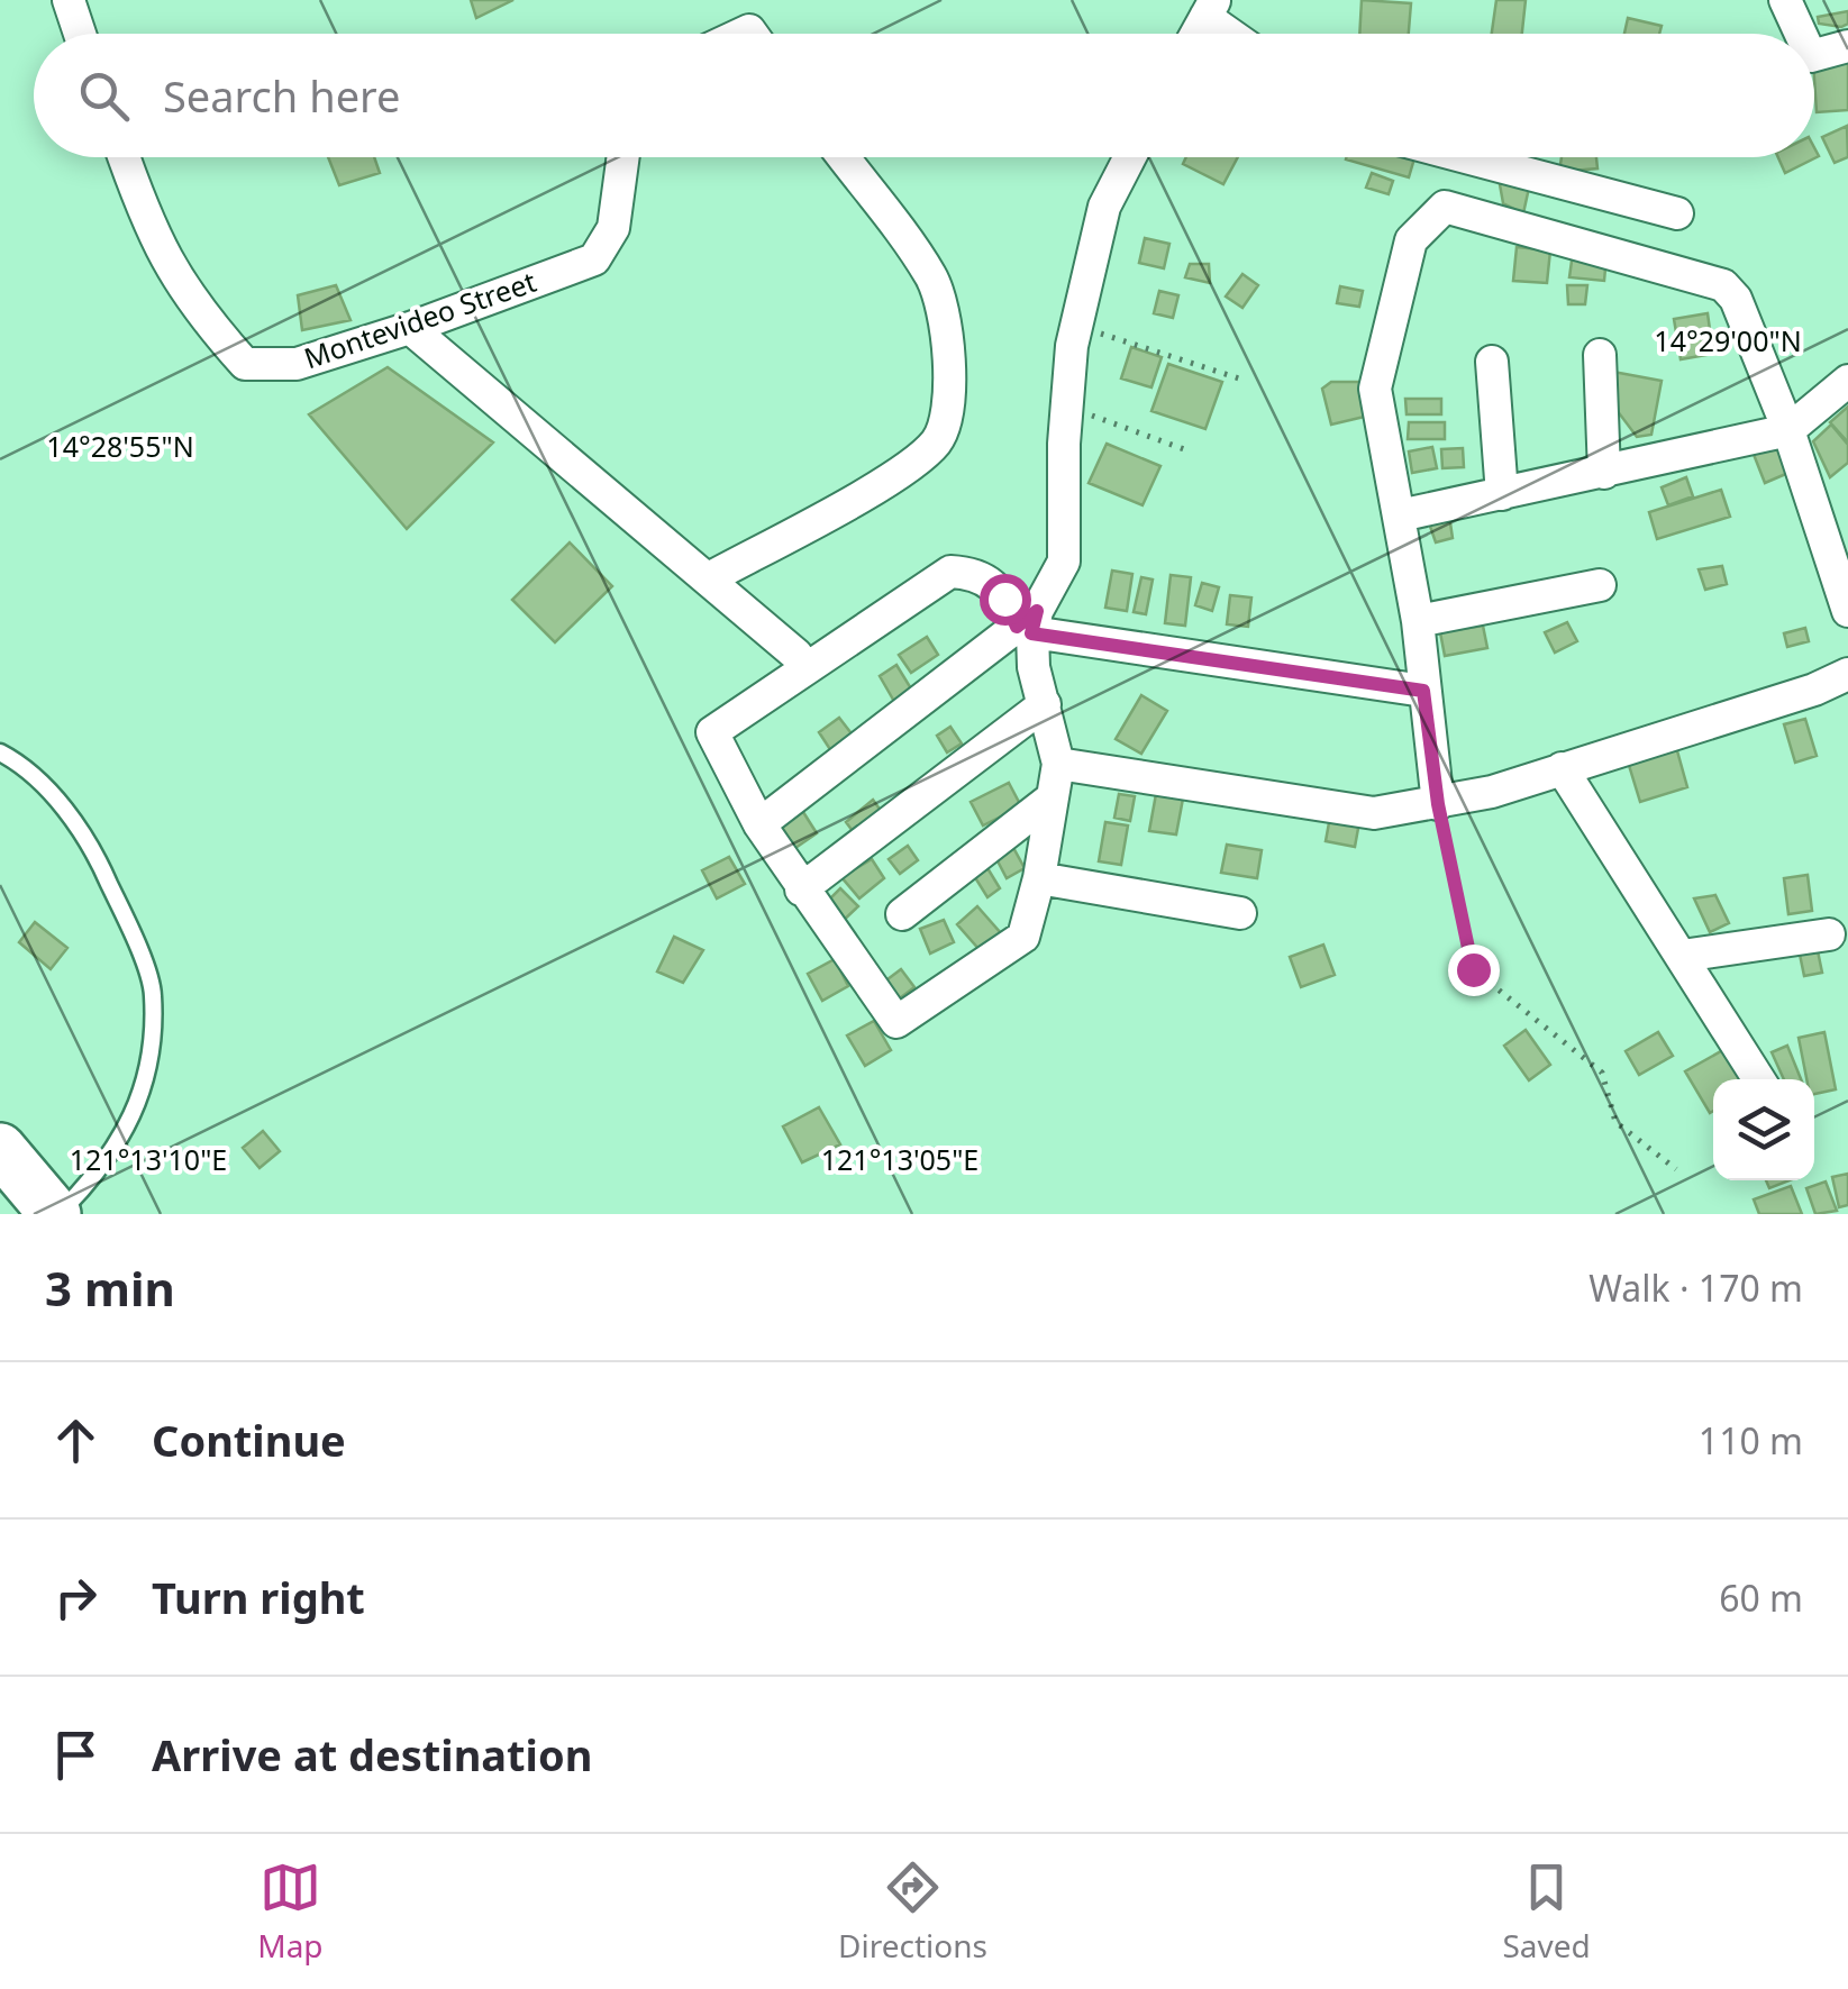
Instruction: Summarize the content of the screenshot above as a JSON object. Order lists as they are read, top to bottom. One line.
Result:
{"streets":{"street":["Montevideo Street"]},"page":{"search":"Search here","heading":["3 min","Walk · 170 m"],"list":[["Continue","110 m"],["Turn right","60 m"],"Arrive at destination"],"nav":["Map","Directions","Saved"]},"coordinates":["14°29'00\"N","14°28'55\"N","121°13'10\"E","121°13'05\"E"]}
